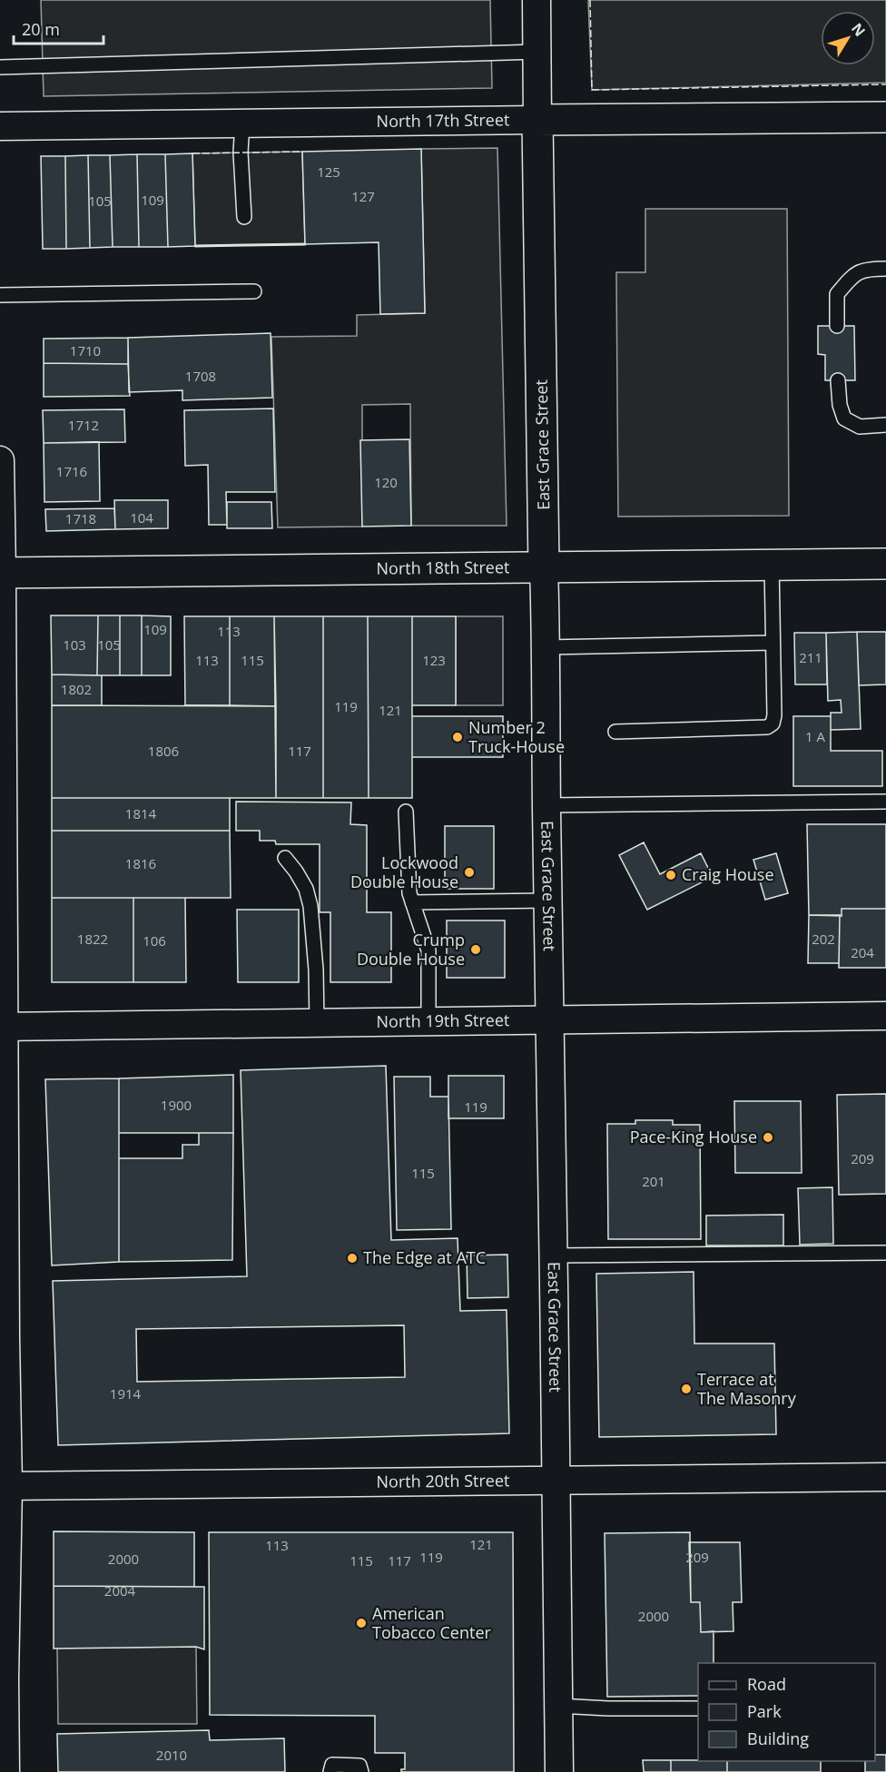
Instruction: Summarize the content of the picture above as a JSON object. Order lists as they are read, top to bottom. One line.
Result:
{"streets":{"main road":["North 17th Street","East Grace Street","North 18th Street"],"street":["North 19th Street","North 20th Street"]},"crossings":[["North 17th Street","East Grace Street"],["East Grace Street","North 18th Street"],["East Grace Street","North 19th Street"],["East Grace Street","North 20th Street"]],"places":["Number 2 Truck-House","Lockwood Double House","Craig House","Crump Double House","Pace-King House","The Edge at ATC","Terrace at The Masonry","American Tobacco Center"],"house_numbers":["125","127","109","105","1710","1708","1712","1716","120","104","1718","109","113","103","105","211","113","115","123","1802","119","121","1 A","1806","117","1814","1816","1822","202","106","204","1900","119","209","115","201","1914","121","113","119","209","2000","115","117","2004","2000","2010"],"legend":["Road","Park","Building"],"scale_bar":"20 m","north":"top right"}
